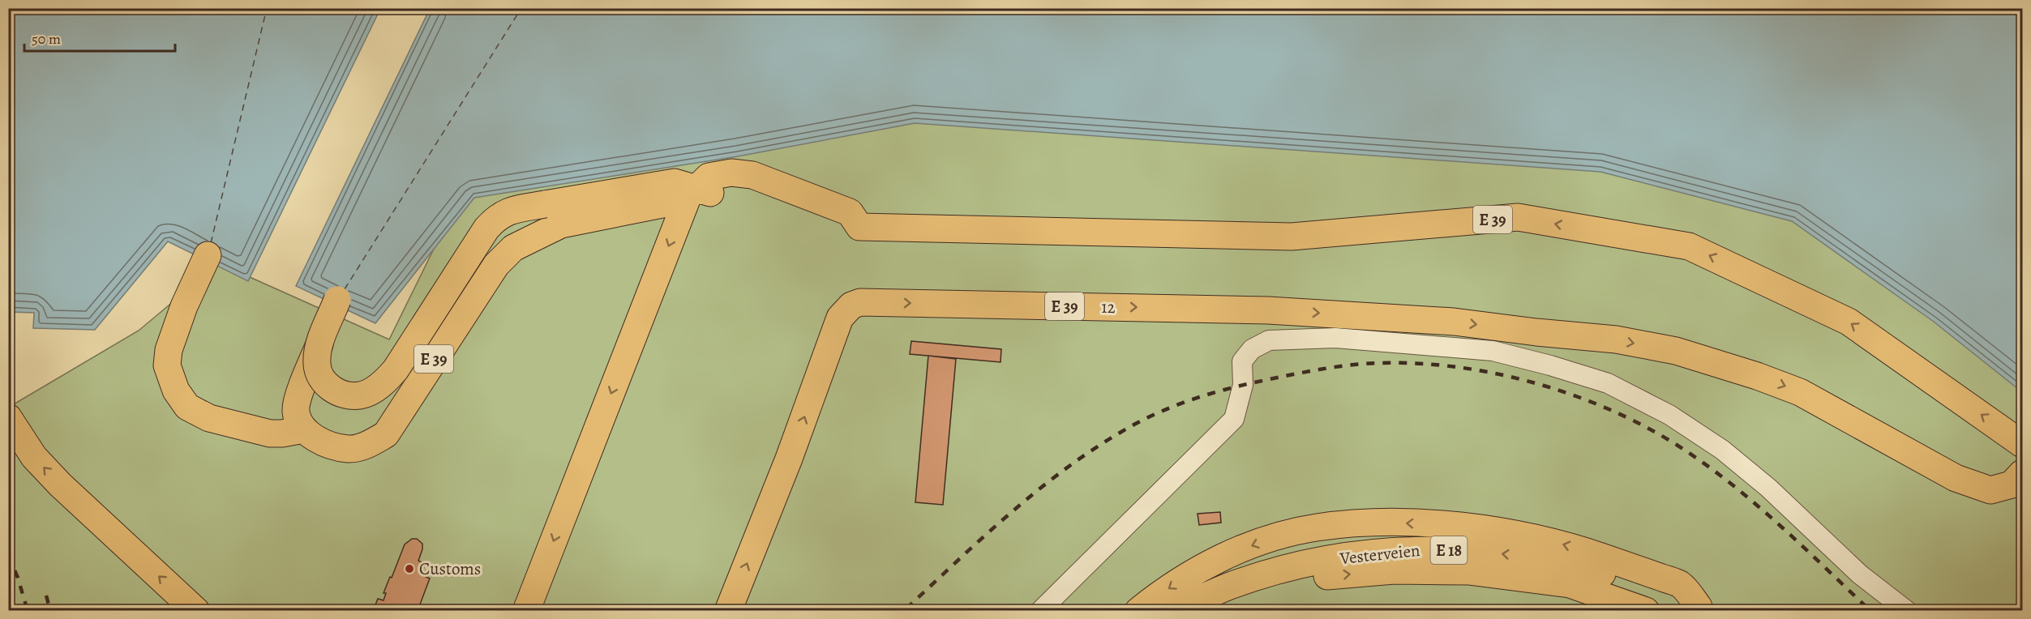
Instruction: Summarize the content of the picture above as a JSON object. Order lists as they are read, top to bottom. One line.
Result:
{"streets":{"highway":["E 39","12","E 18","Vesterveien"]},"places":["Customs"],"scale_bar":"50 m"}
